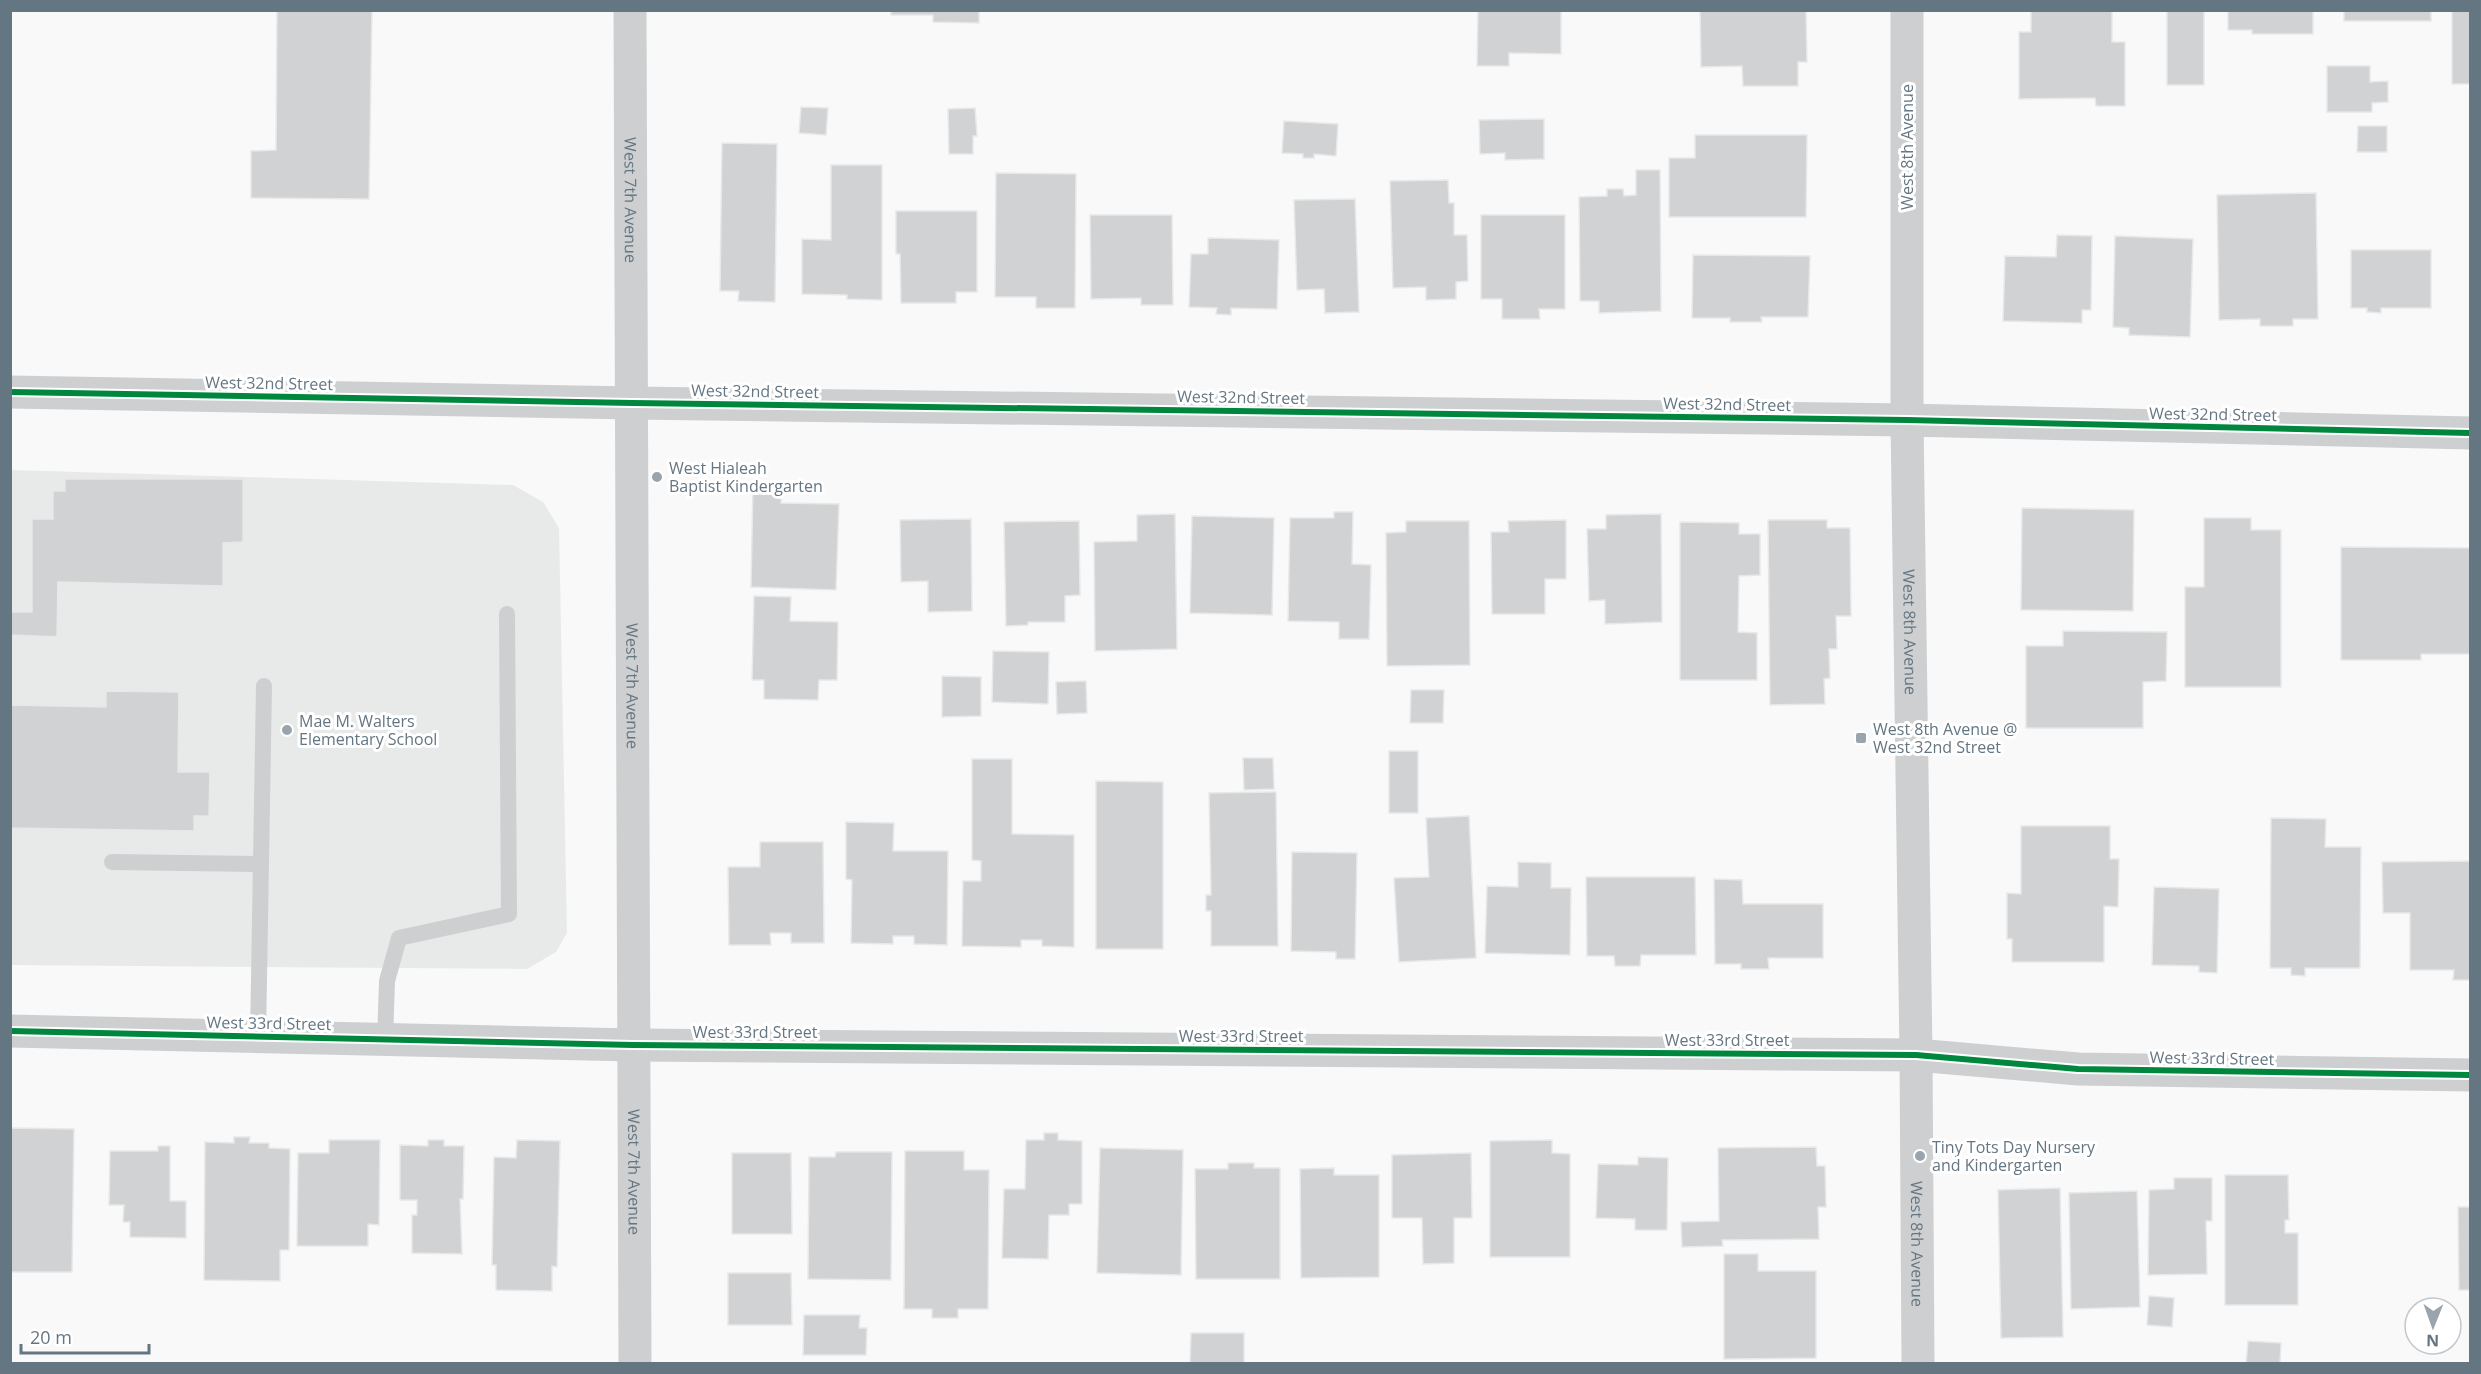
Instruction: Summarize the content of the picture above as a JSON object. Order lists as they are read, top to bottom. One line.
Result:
{"streets":{"street":["West 8th Avenue","West 7th Avenue","West 32nd Street","West 33rd Street"]},"crossings":[["West 8th Avenue","West 32nd Street"],["West 8th Avenue","West 33rd Street"],["West 7th Avenue","West 32nd Street"],["West 7th Avenue","West 33rd Street"]],"places":{"other":["West Hialeah Baptist Kindergarten","Mae M. Walters Elementary School","Tiny Tots Day Nursery and Kindergarten"],"transit":["West 8th Avenue @ West 32nd Street"]},"scale_bar":"20 m","north":"bottom"}
